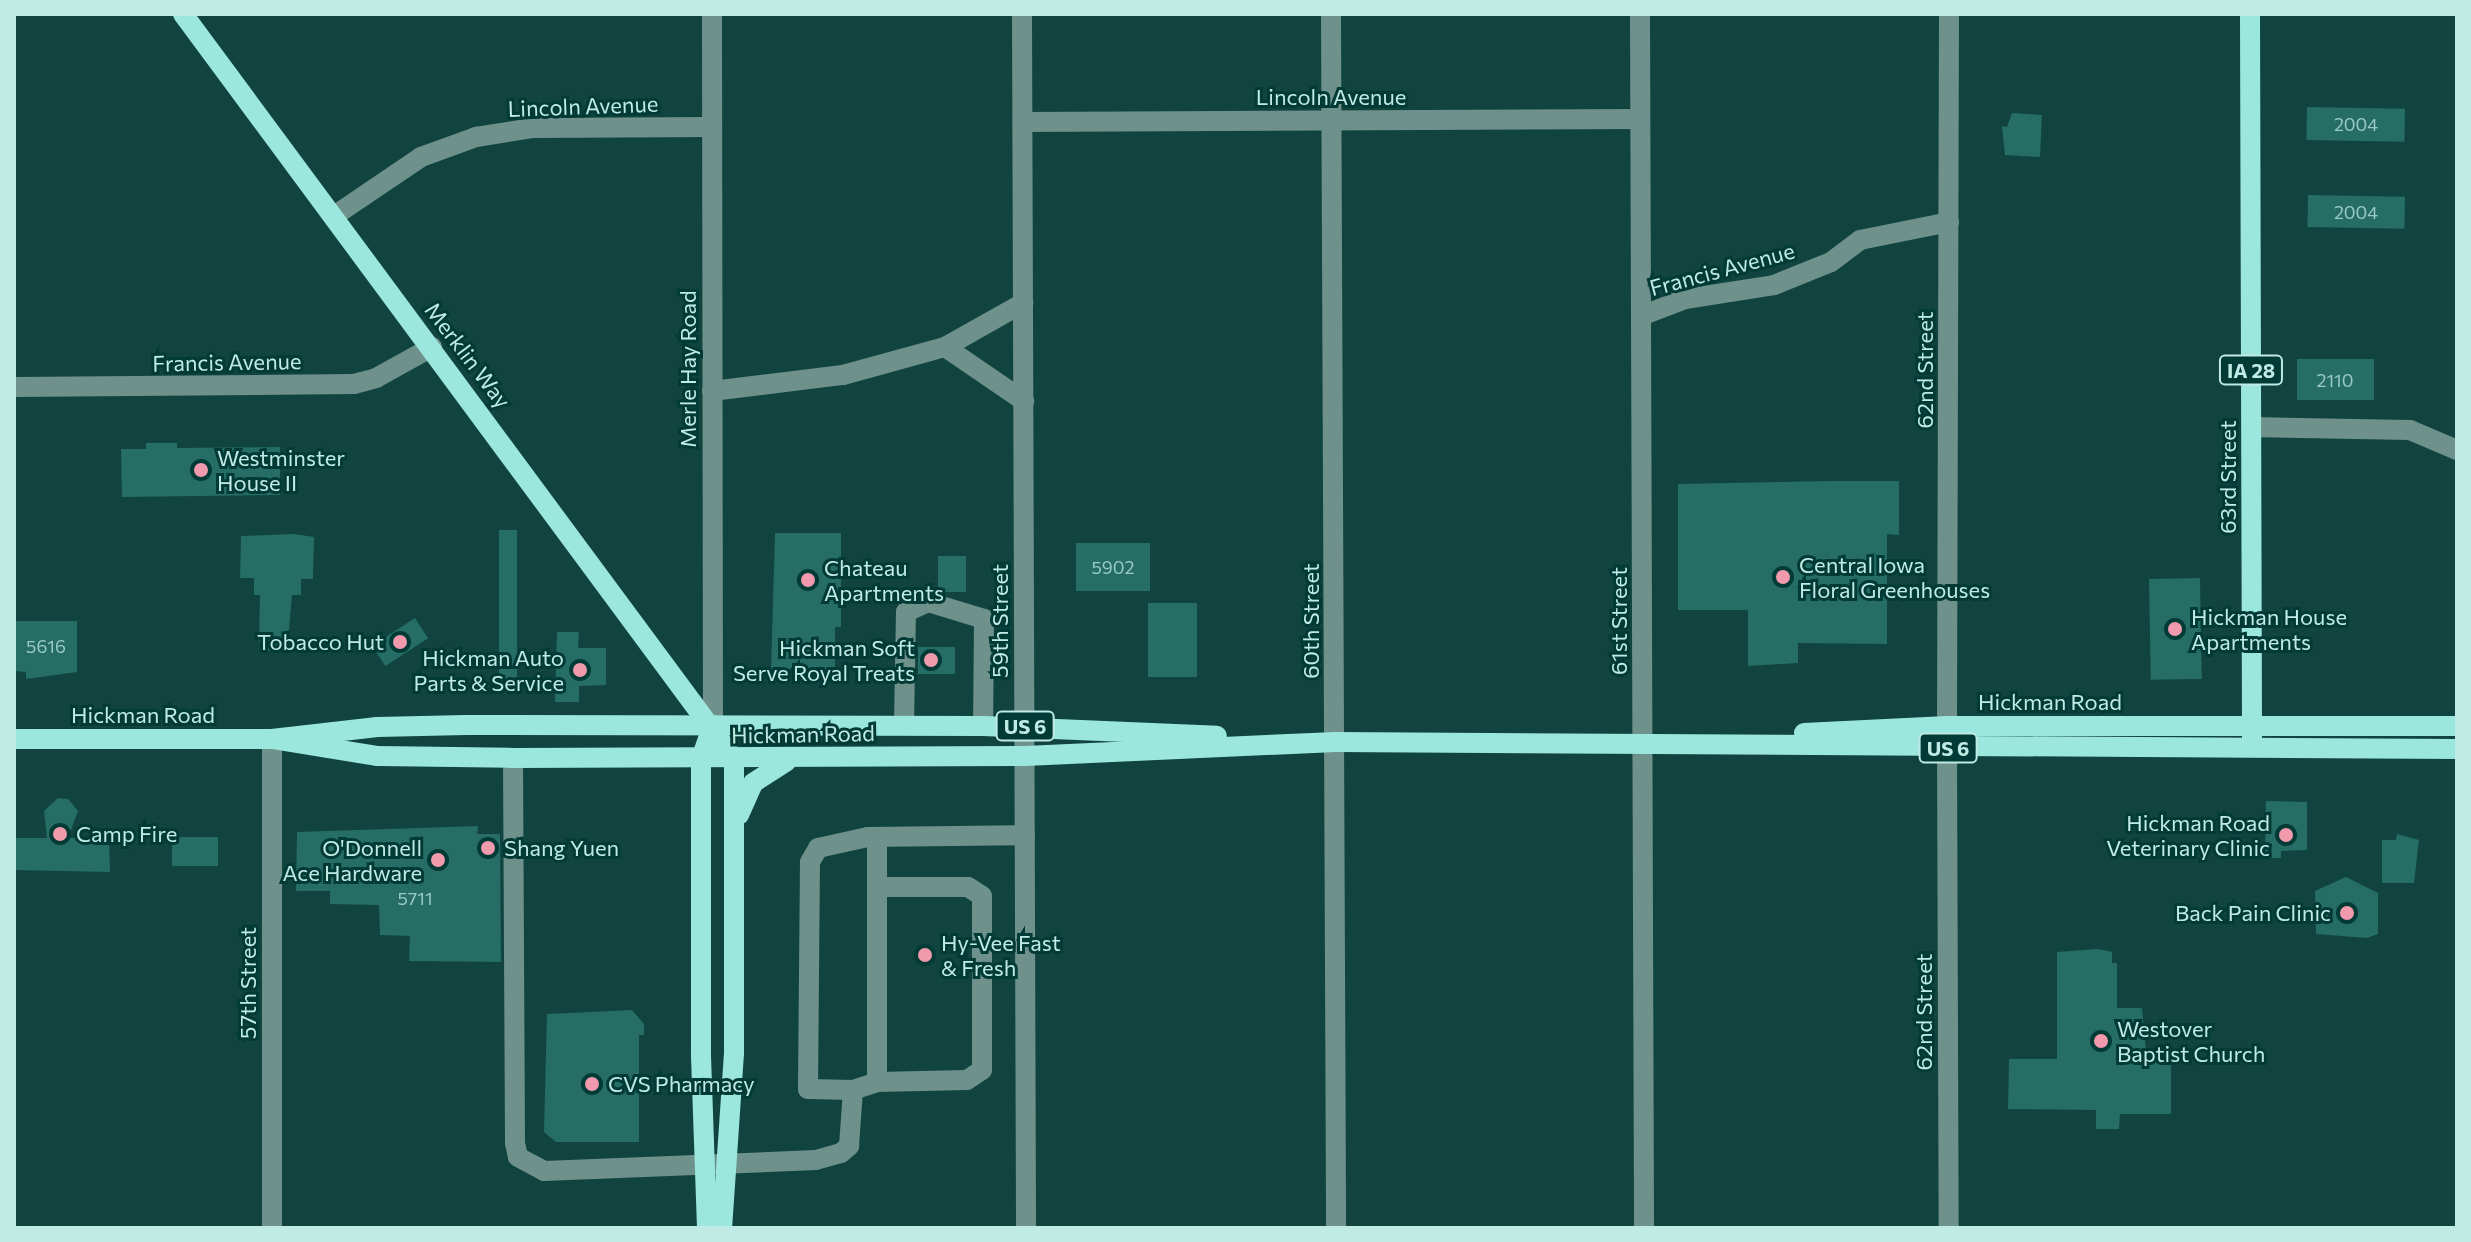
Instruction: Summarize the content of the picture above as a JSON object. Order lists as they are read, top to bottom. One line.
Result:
{"streets":{"main road":["Merklin Way","Merle Hay Road","IA 28","63rd Street","Hickman Road","US 6"],"street":["Lincoln Avenue","Francis Avenue","62nd Street","59th Street","60th Street","61st Street","57th Street"]},"crossings":[["Lincoln Avenue","Merklin Way"],["Lincoln Avenue","Merle Hay Road"],["Lincoln Avenue","59th Street"],["Lincoln Avenue","60th Street"],["Lincoln Avenue","61st Street"],["Francis Avenue","Merklin Way"],["Francis Avenue","62nd Street"],["Francis Avenue","61st Street"],["Merklin Way","Merle Hay Road"],["Merklin Way","Hickman Road"],["Merle Hay Road","Hickman Road"],["62nd Street","Hickman Road"],["63rd Street","Hickman Road"],["59th Street","Hickman Road"],["60th Street","Hickman Road"],["61st Street","Hickman Road"],["Hickman Road","US 6"],["Hickman Road","57th Street"]],"places":["Westminster House II","Central Iowa Floral Greenhouses","Chateau Apartments","Hickman House Apartments","Tobacco Hut","Hickman Soft Serve Royal Treats","Hickman Auto Parts & Service","Camp Fire","Hickman Road Veterinary Clinic","Shang Yuen","O'Donnell Ace Hardware","Back Pain Clinic","Hy-Vee Fast & Fresh","Westover Baptist Church","CVS Pharmacy"],"house_numbers":["2004","2004","2110","5902","5616","5711"]}
